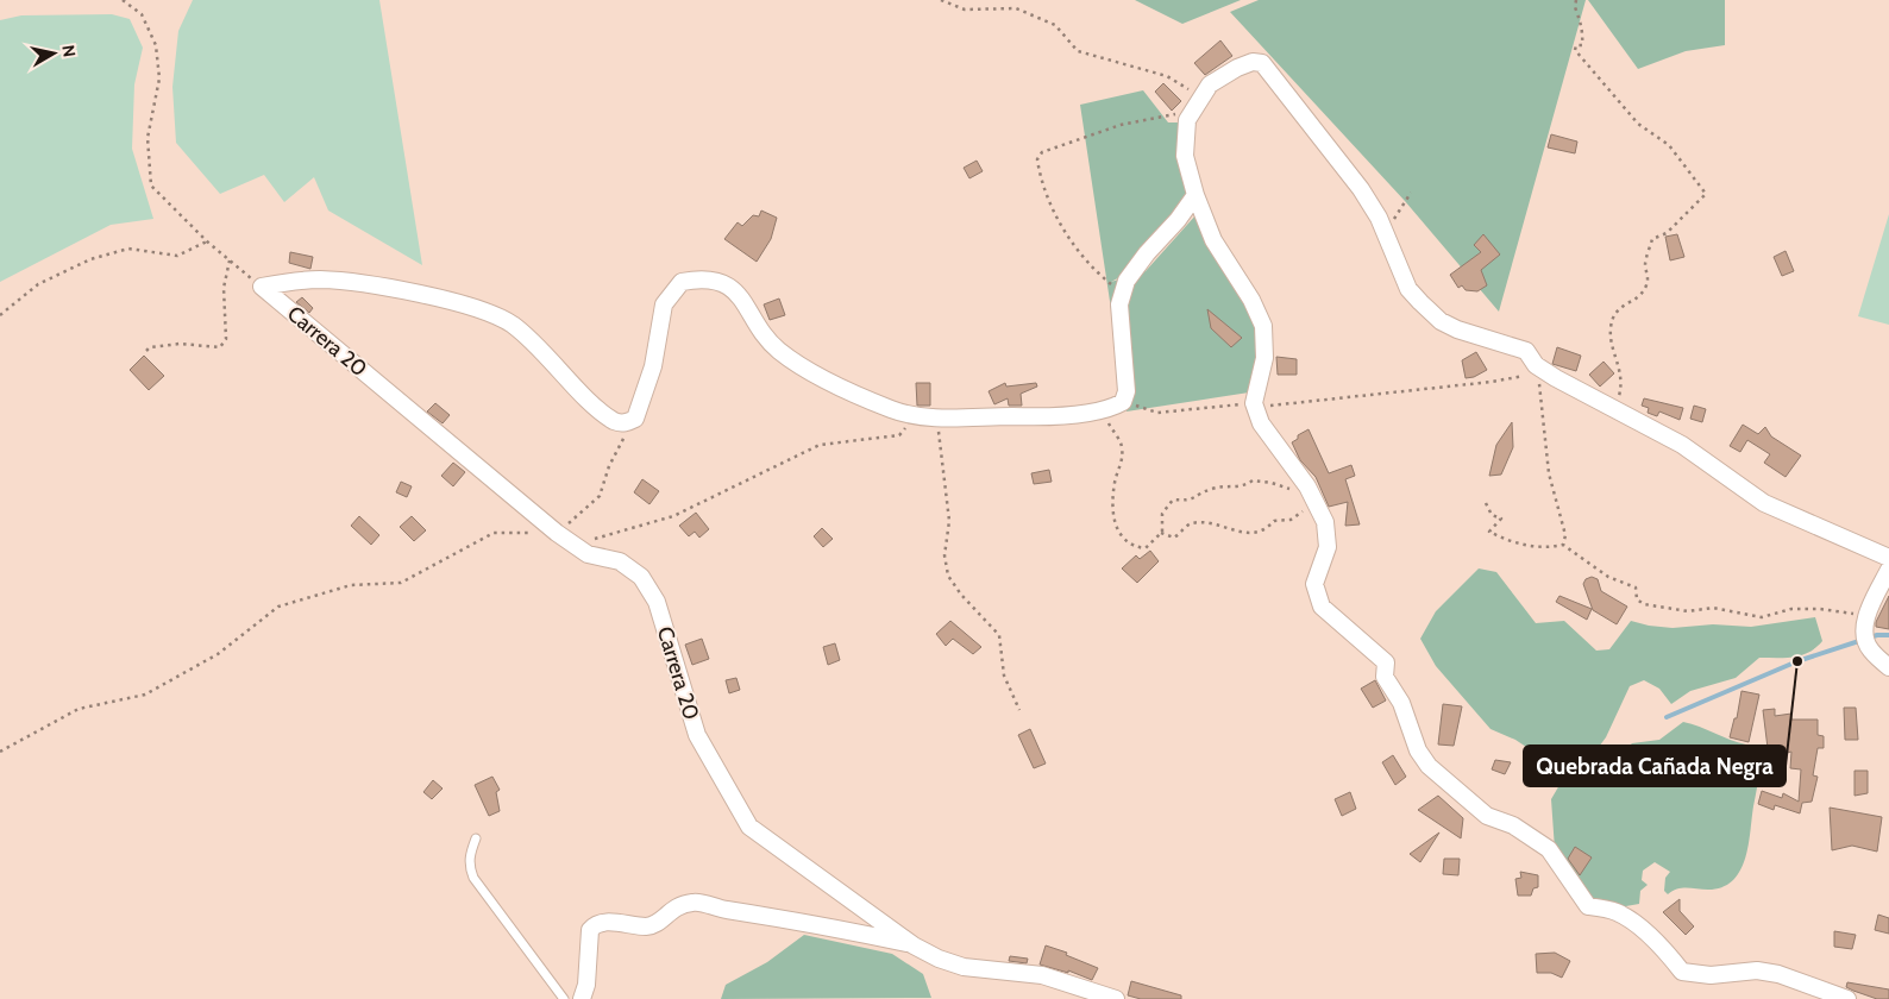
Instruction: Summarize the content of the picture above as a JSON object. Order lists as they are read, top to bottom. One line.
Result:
{"streets":{"street":["Carrera 20"]},"places":["Quebrada Cañada Negra"],"north":"right"}
